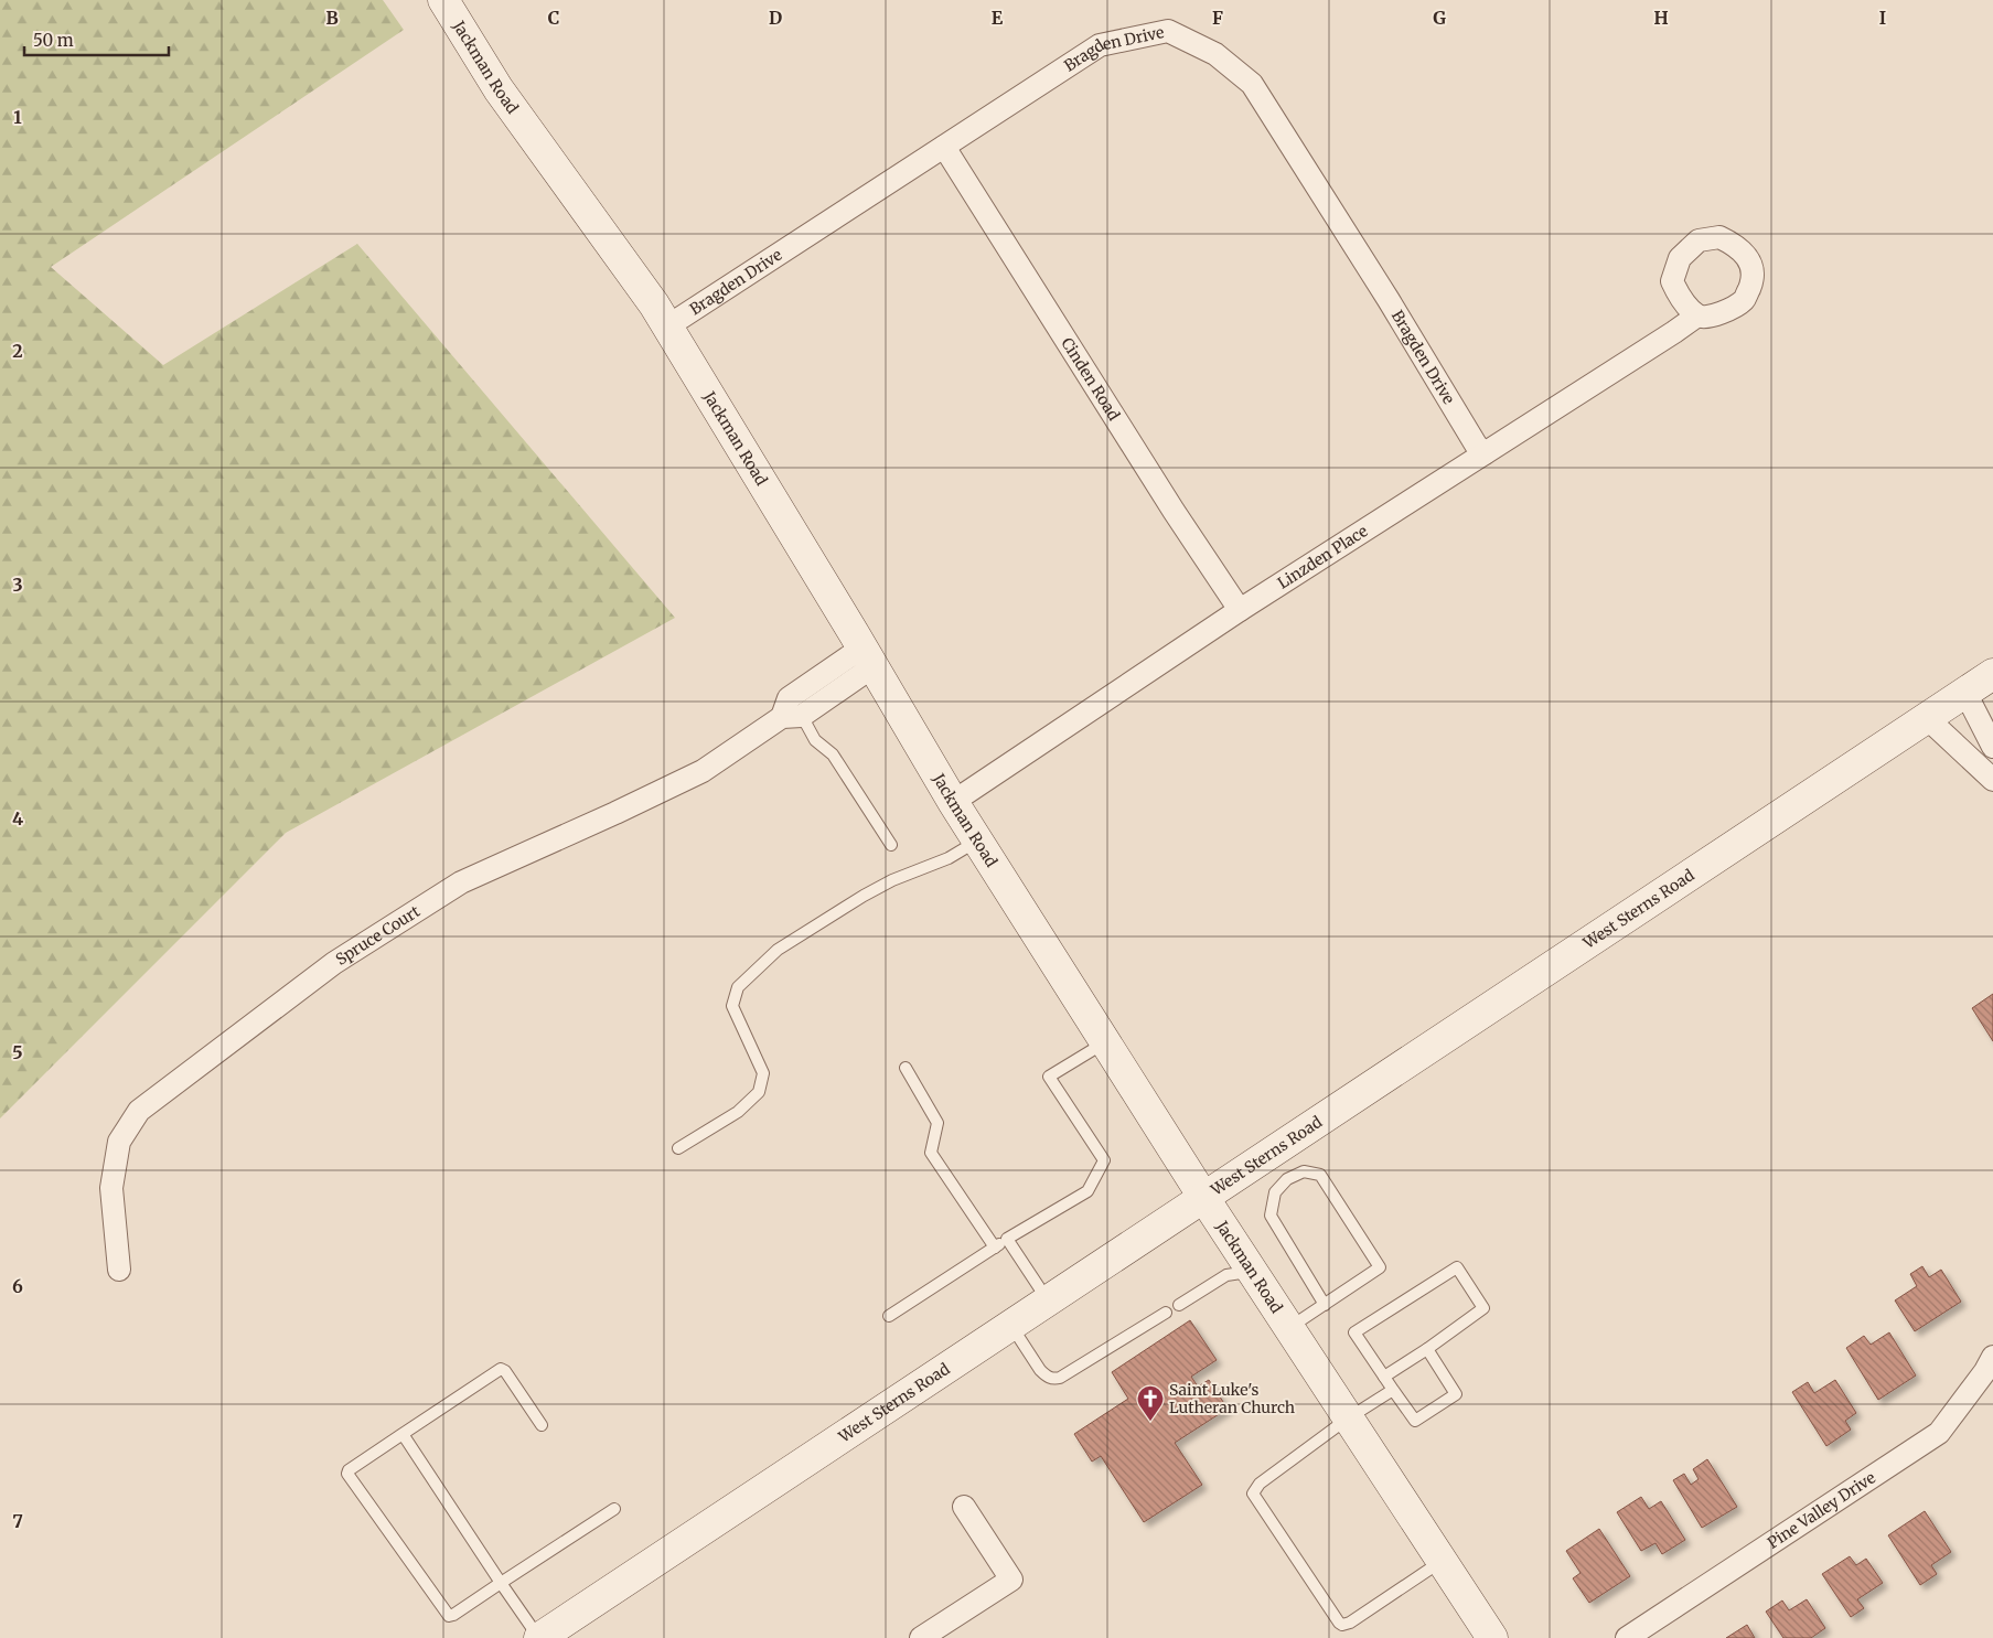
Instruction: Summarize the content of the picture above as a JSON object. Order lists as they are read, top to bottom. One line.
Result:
{"streets":{"street":["Bragden Drive","Jackman Road","Cinden Road","Linzden Place","West Sterns Road","Spruce Court","Pine Valley Drive"]},"crossings":[["Bragden Drive","Jackman Road"],["Bragden Drive","Cinden Road"],["Bragden Drive","Linzden Place"],["Jackman Road","Linzden Place"],["Jackman Road","West Sterns Road"],["Jackman Road","Spruce Court"],["Cinden Road","Linzden Place"]],"places":{"church":["Saint Luke's Lutheran Church"]},"scale_bar":"50 m","grid":{"columns":["B","C","D","E","F","G","H","I"],"rows":["1","2","3","4","5","6","7"]}}
